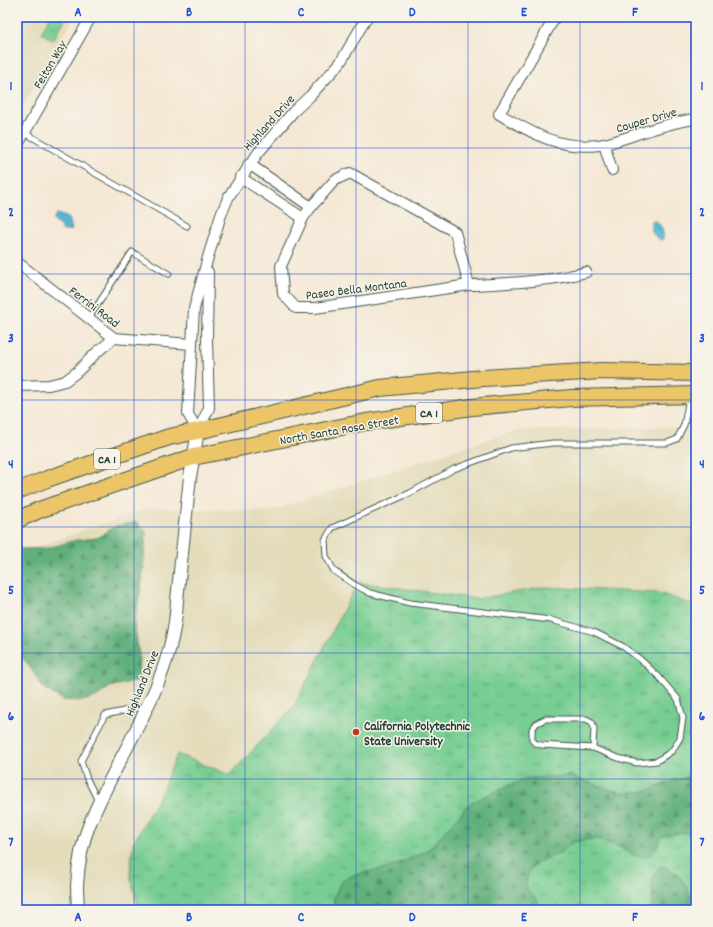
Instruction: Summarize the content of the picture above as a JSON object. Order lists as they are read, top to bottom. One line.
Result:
{"streets":{"highway":["CA 1","North Santa Rosa Street"],"street":["Felton Way","Couper Drive","Highland Drive","Paseo Bella Montana","Ferrini Road"]},"crossings":[["Highland Drive","Ferrini Road"],["Highland Drive","North Santa Rosa Street"]],"places":["California Polytechnic State University"],"grid":{"columns":["A","B","C","D","E","F"],"rows":["1","2","3","4","5","6","7"]}}
